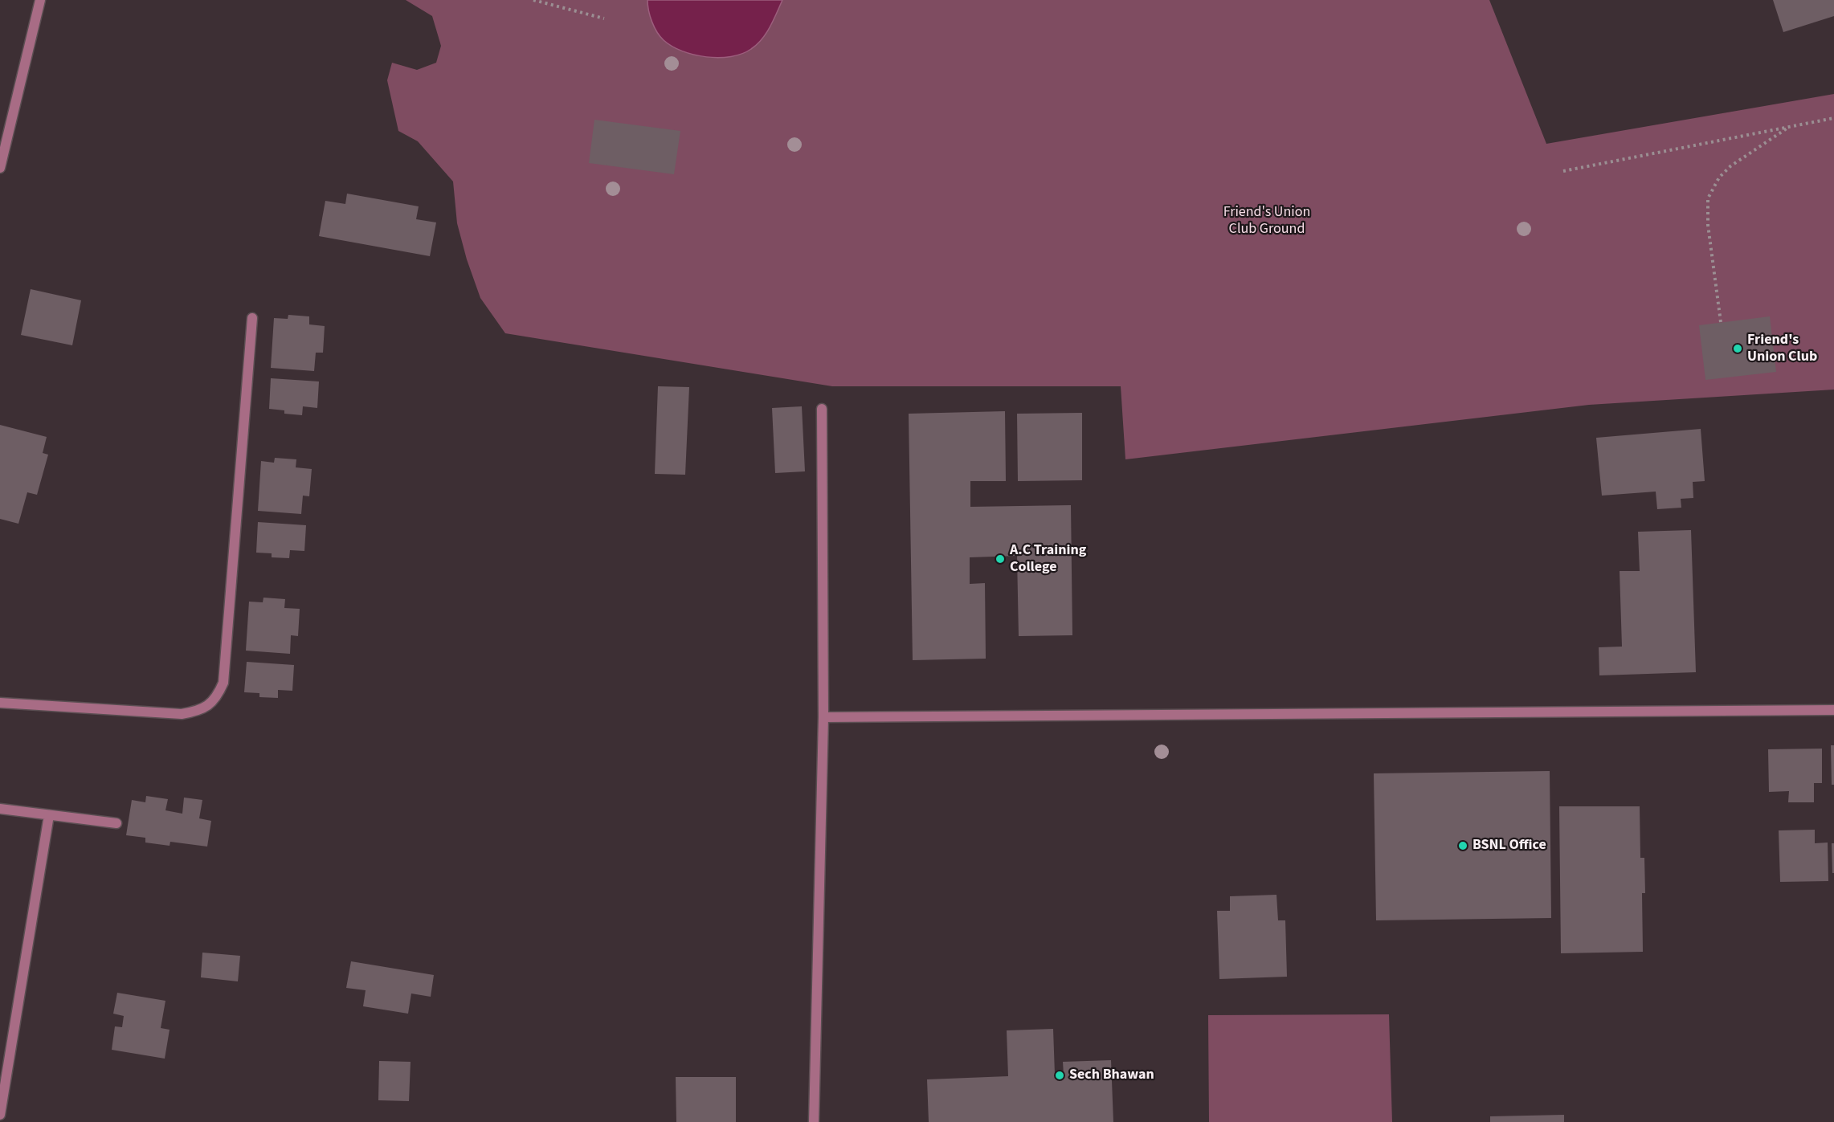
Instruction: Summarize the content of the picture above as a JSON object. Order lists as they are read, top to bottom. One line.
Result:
{"parks":["Friend's Union Club Ground"],"places":["Friend's Union Club","A.C Training College","BSNL Office","Sech Bhawan"]}
